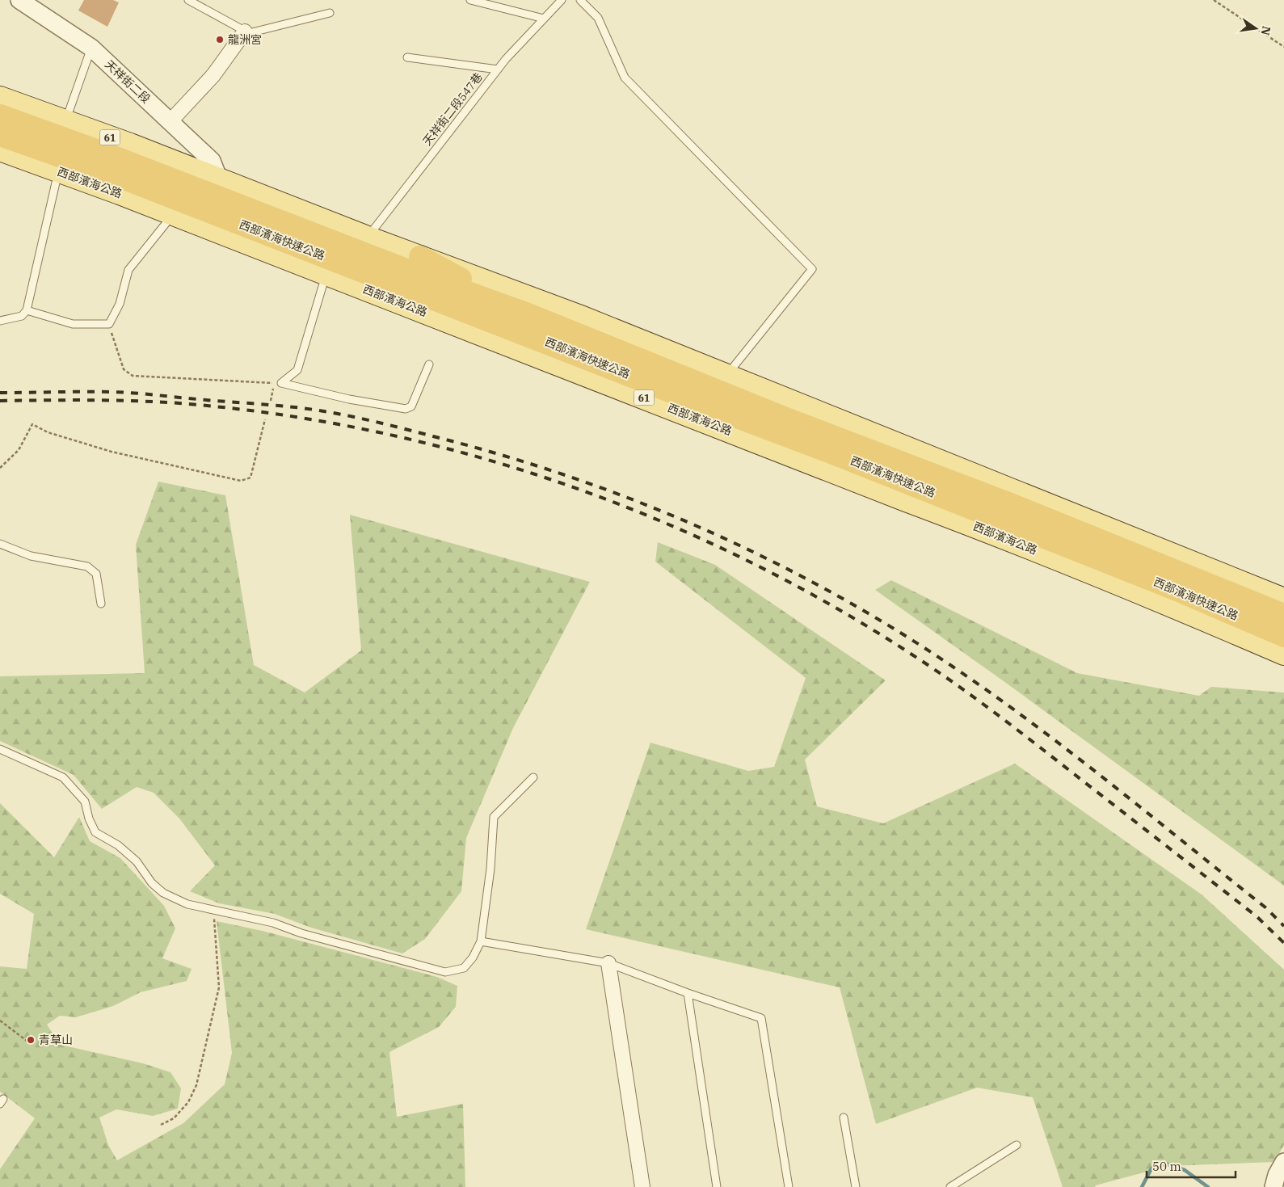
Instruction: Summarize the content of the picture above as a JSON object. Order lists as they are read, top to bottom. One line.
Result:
{"streets":{"highway":["61","西部濱海快速公路"],"main road":["西部濱海公路"],"street":["天祥街二段"],"lane":["天祥街二段547巷"]},"crossings":[["天祥街二段","61"],["天祥街二段547巷","61"]],"places":["龍洲宮","青草山"],"scale_bar":"50 m","north":"right"}
